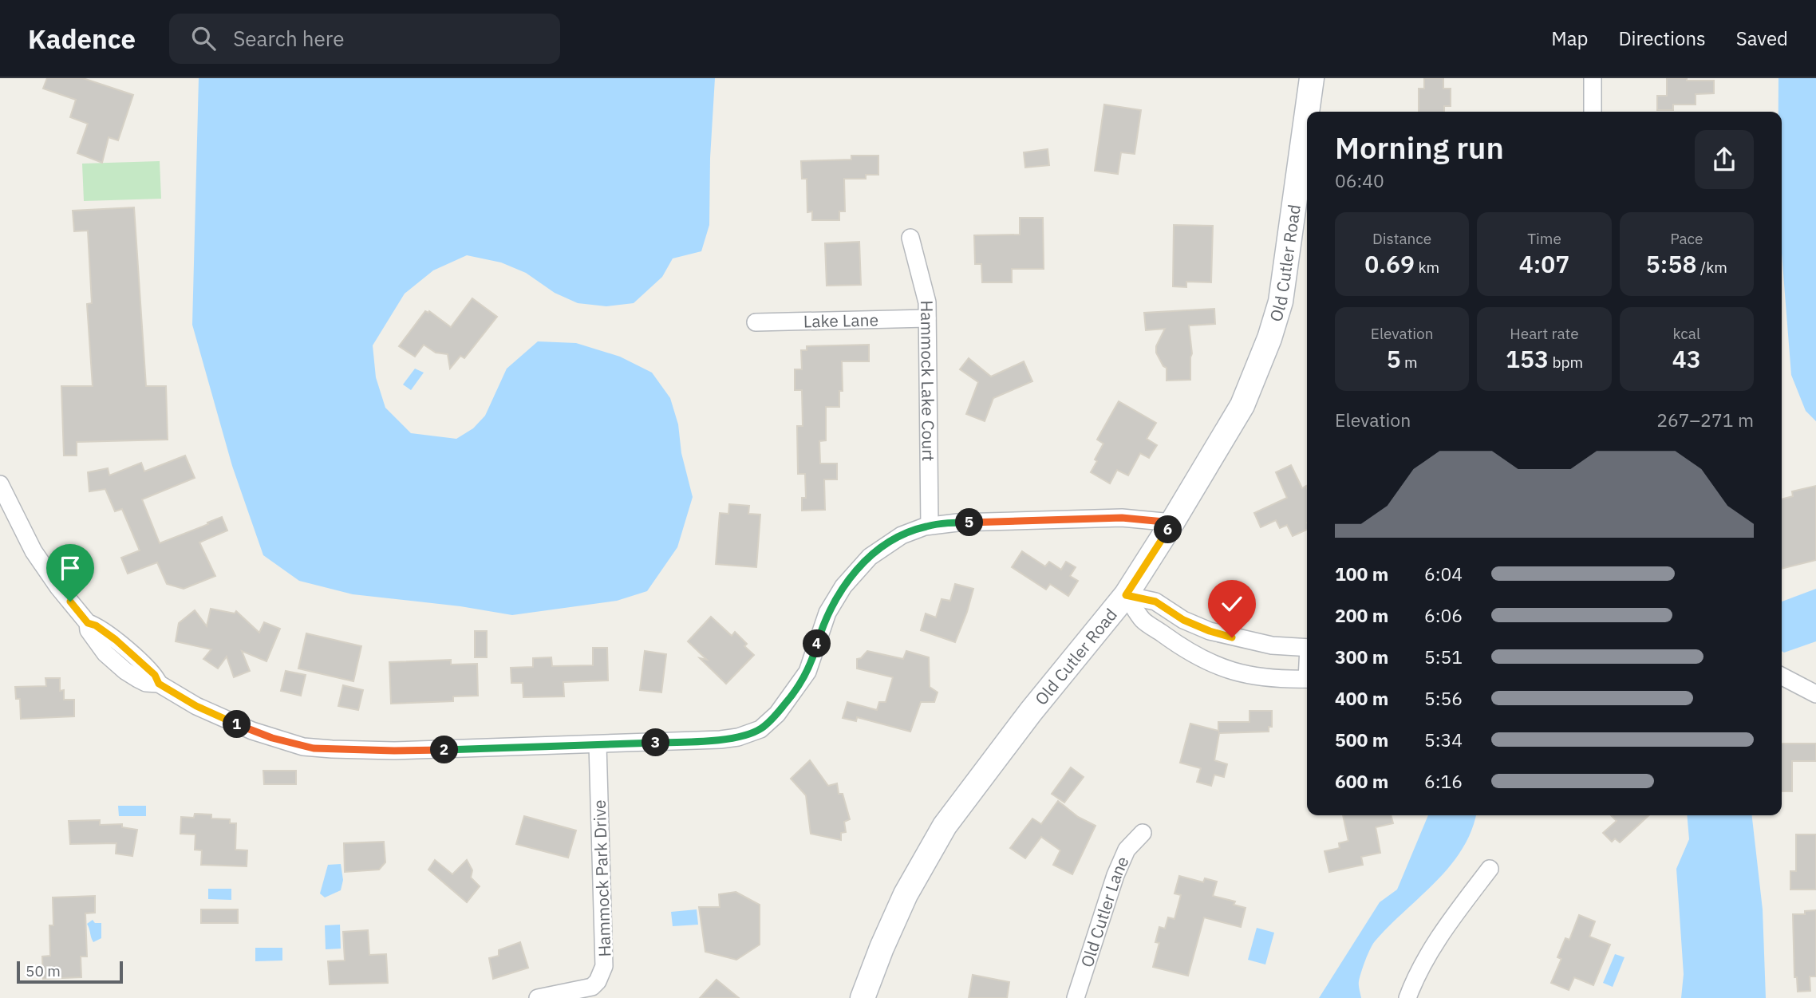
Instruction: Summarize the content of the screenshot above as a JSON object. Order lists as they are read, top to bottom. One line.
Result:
{"streets":{"main road":["Old Cutler Road"],"street":["Lake Lane","Hammock Lake Court","Hammock Park Drive","Old Cutler Lane"]},"crossings":[["Lake Lane","Hammock Lake Court"]],"scale_bar":"50 m","page":{"header":"Kadence","search":"Search here","nav":["Map","Directions","Saved"],"heading":["Morning run","06:40"],"stats":[["Distance","0.69 km"],["Time","4:07"],["Pace","5:58 /km"],["Elevation","5 m"],["Heart rate","153 bpm"],["kcal","43"]],"chart":["Elevation","267–271 m"],"pins":["5","6","4","1","3","2"],"list":[{"name":"100 m","note":"6:04"},{"name":"200 m","note":"6:06"},{"name":"300 m","note":"5:51"},{"name":"400 m","note":"5:56"},{"name":"500 m","note":"5:34"},{"name":"600 m","note":"6:16"}],"scale":"50 m"}}
